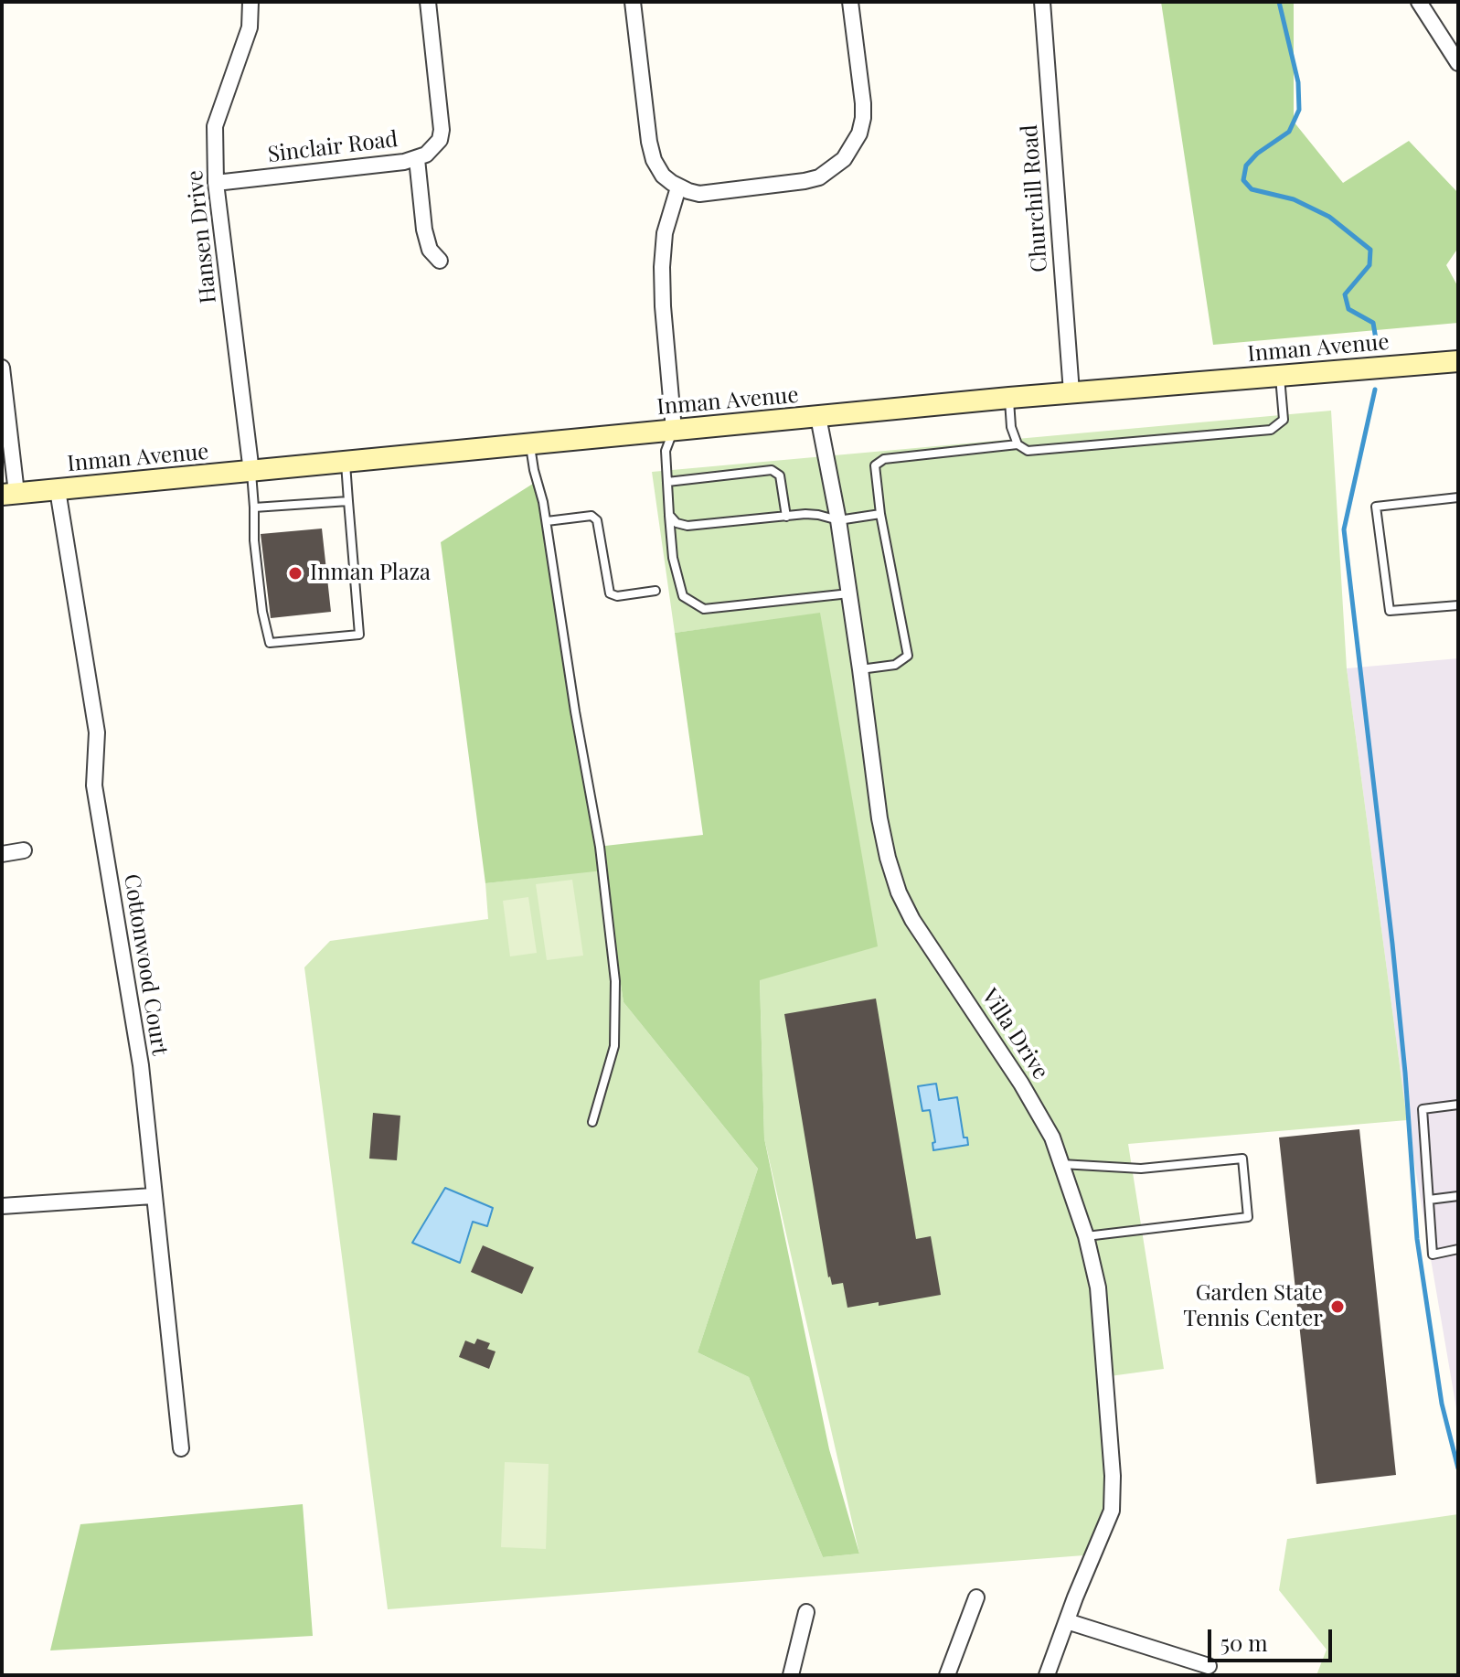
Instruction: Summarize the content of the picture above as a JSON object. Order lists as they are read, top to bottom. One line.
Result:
{"streets":{"main road":["Inman Avenue"],"street":["Sinclair Road","Churchill Road","Hansen Drive","Cottonwood Court","Villa Drive"]},"crossings":[["Sinclair Road","Hansen Drive"],["Churchill Road","Inman Avenue"],["Hansen Drive","Inman Avenue"],["Inman Avenue","Cottonwood Court"],["Inman Avenue","Villa Drive"]],"places":["Inman Plaza","Garden State Tennis Center"],"scale_bar":"50 m"}
